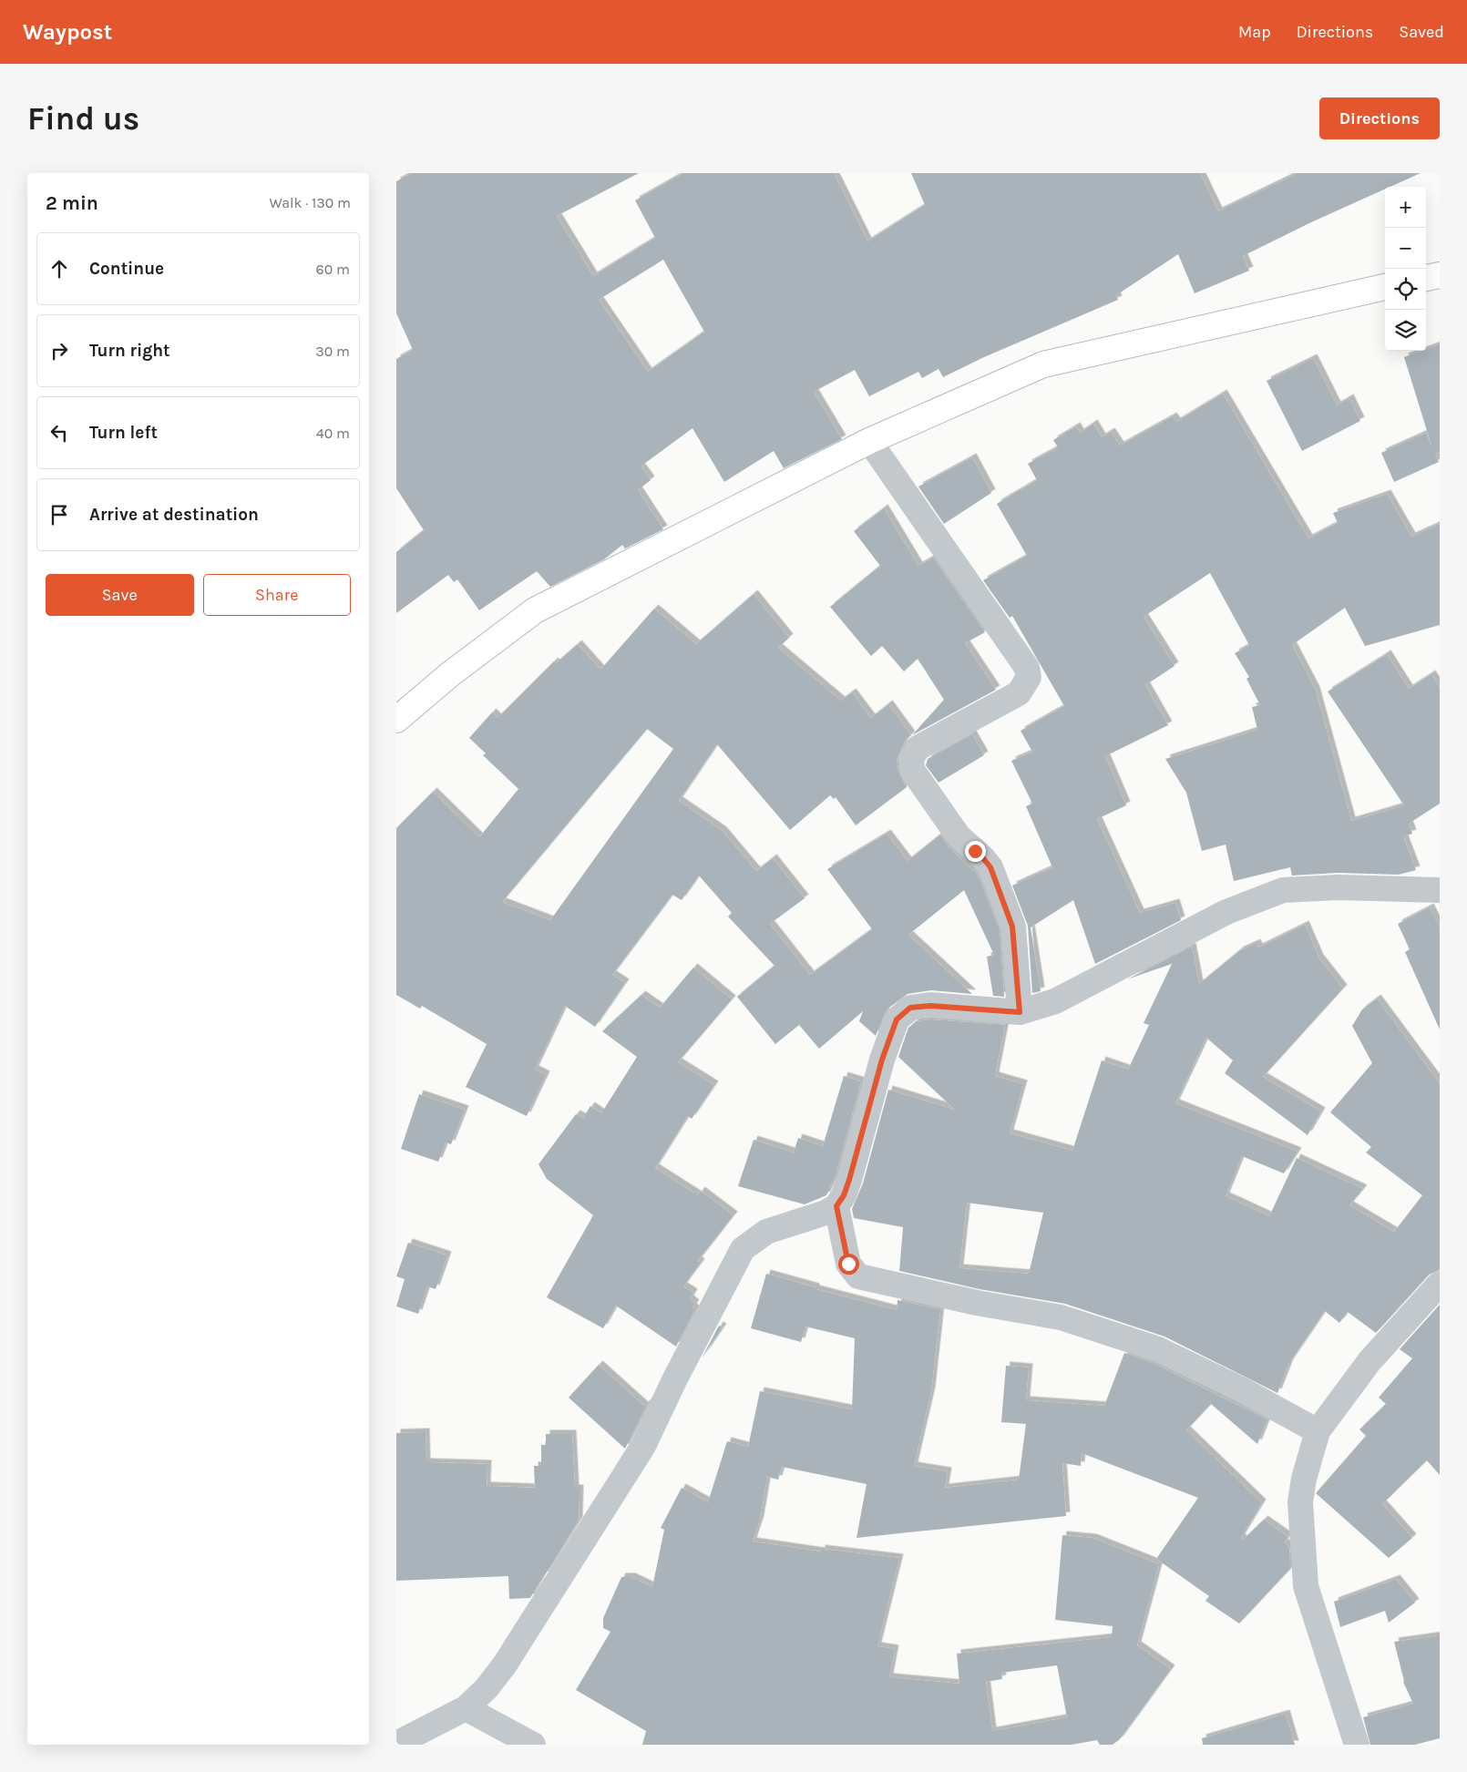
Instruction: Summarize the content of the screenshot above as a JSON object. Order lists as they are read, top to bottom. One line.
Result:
{"page":{"header":"Waypost","nav":["Map","Directions","Saved"],"buttons":["Directions",["Save","Share"]],"title":"Find us","heading":["2 min","Walk · 130 m"],"map_buttons":["+","−"],"list":[["Continue","60 m"],["Turn right","30 m"],["Turn left","40 m"],"Arrive at destination"]}}
